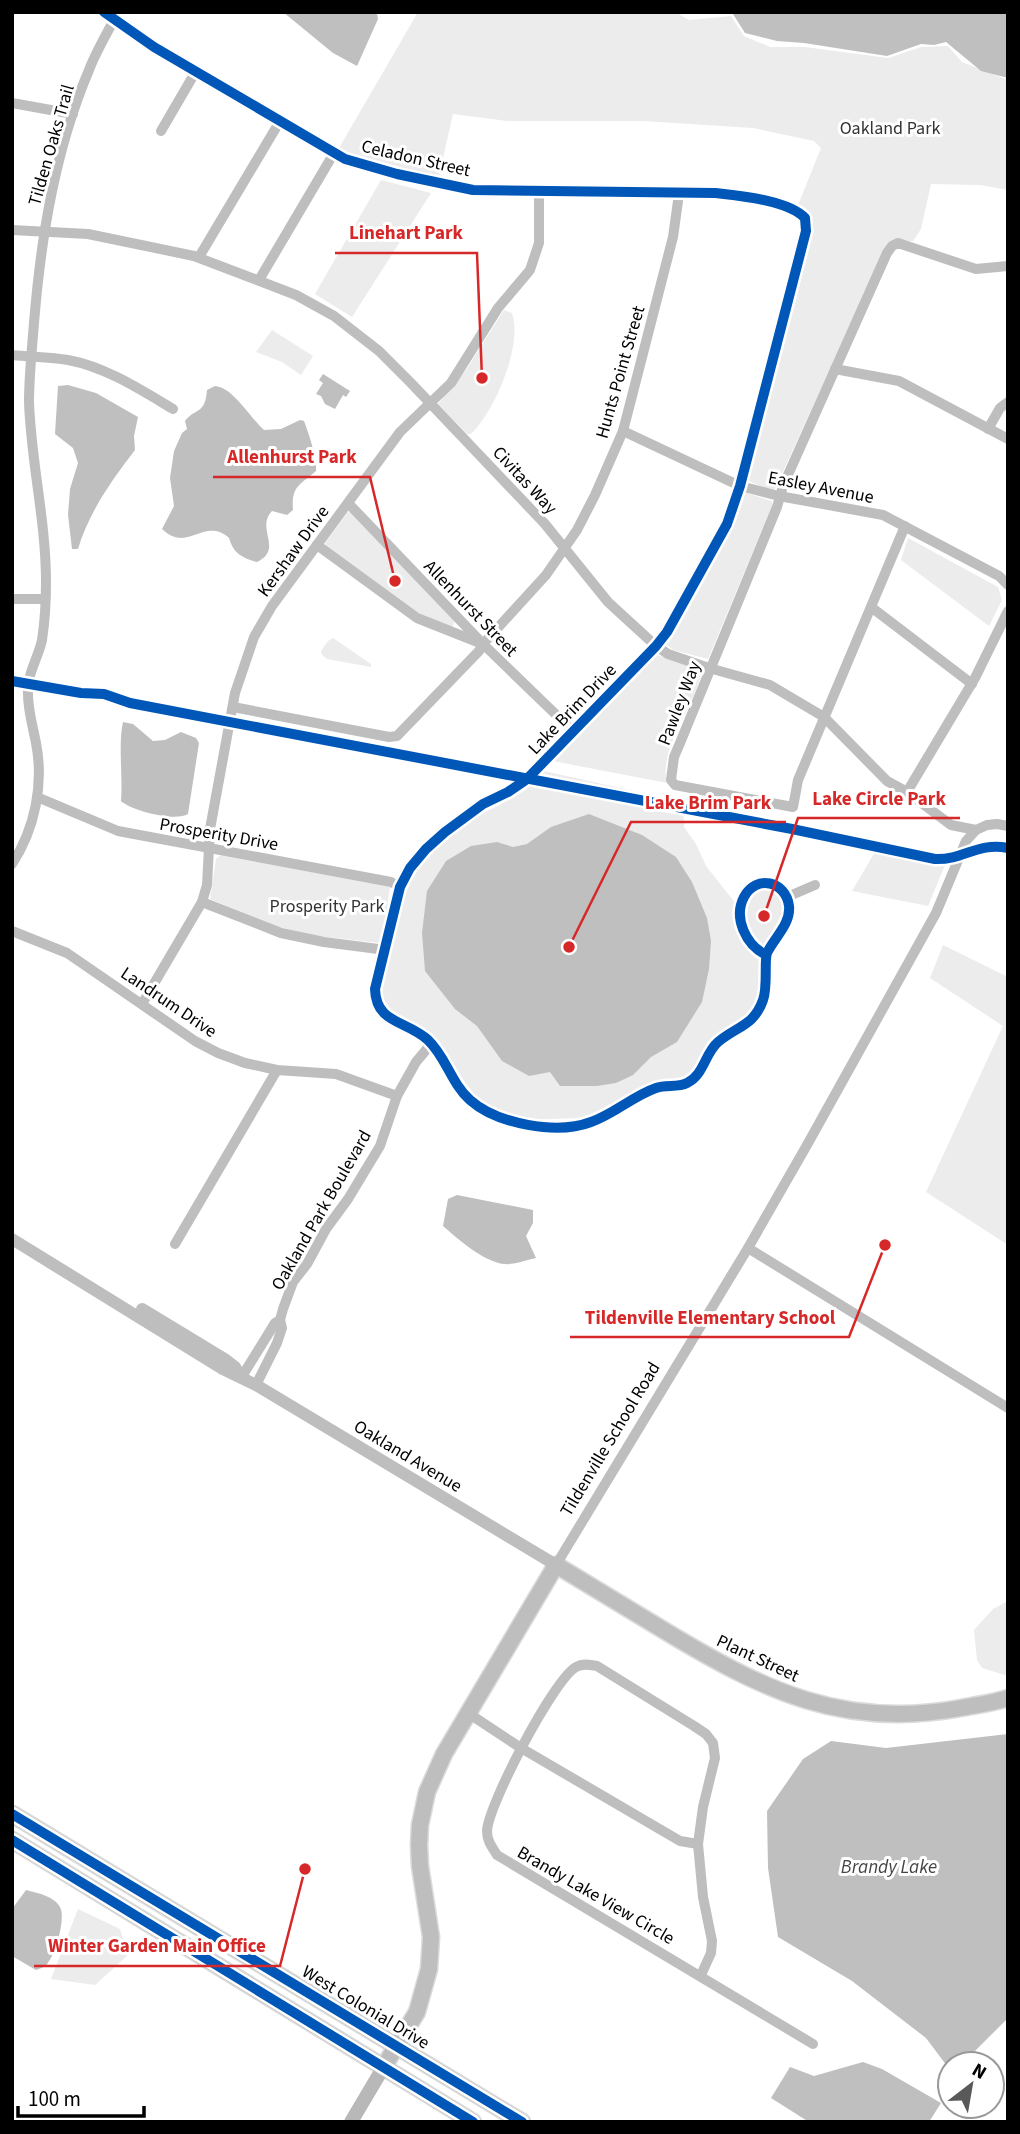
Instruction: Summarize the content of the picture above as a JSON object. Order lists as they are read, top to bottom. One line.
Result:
{"streets":{"main road":["Tildenville School Road","Plant Street","West Colonial Drive"],"street":["Tilden Oaks Trail","Celadon Street","Hunts Point Street","Civitas Way","Easley Avenue","Kershaw Drive","Allenhurst Street","Pawley Way","Lake Brim Drive","Prosperity Drive","Landrum Drive","Oakland Park Boulevard","Oakland Avenue","Brandy Lake View Circle"]},"crossings":[["Tilden Oaks Trail","Celadon Street"],["Tilden Oaks Trail","Civitas Way"],["Tilden Oaks Trail","Prosperity Drive"],["Celadon Street","Hunts Point Street"],["Celadon Street","Kershaw Drive"],["Celadon Street","Lake Brim Drive"],["Hunts Point Street","Civitas Way"],["Hunts Point Street","Easley Avenue"],["Hunts Point Street","Kershaw Drive"],["Hunts Point Street","Allenhurst Street"],["Civitas Way","Kershaw Drive"],["Civitas Way","Pawley Way"],["Civitas Way","Lake Brim Drive"],["Civitas Way","Tildenville School Road"],["Easley Avenue","Pawley Way"],["Easley Avenue","Lake Brim Drive"],["Kershaw Drive","Allenhurst Street"],["Kershaw Drive","Prosperity Drive"],["Allenhurst Street","Lake Brim Drive"],["Lake Brim Drive","Prosperity Drive"],["Lake Brim Drive","Oakland Park Boulevard"],["Landrum Drive","Oakland Park Boulevard"],["Oakland Park Boulevard","Oakland Avenue"],["Tildenville School Road","Oakland Avenue"],["Tildenville School Road","Plant Street"],["Tildenville School Road","West Colonial Drive"],["Oakland Avenue","Plant Street"]],"water":["Brandy Lake"],"parks":["Oakland Park","Prosperity Park"],"places":["Linehart Park","Allenhurst Park","Lake Circle Park","Lake Brim Park","Tildenville Elementary School","Winter Garden Main Office"],"scale_bar":"100 m","north":"top right"}
